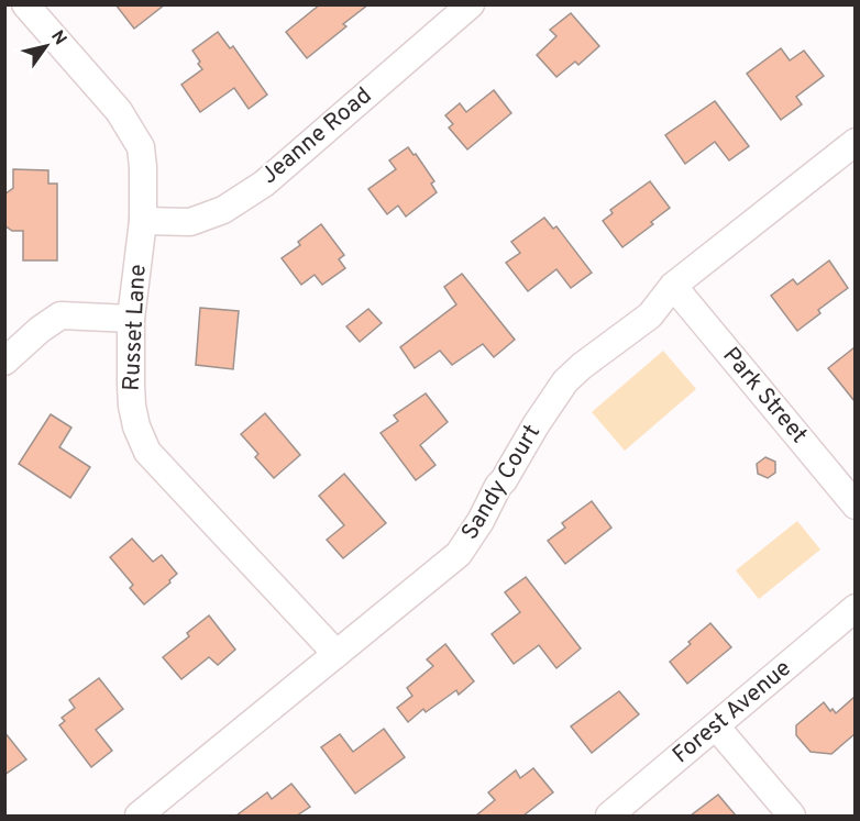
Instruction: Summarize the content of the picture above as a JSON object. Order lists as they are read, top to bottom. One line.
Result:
{"streets":{"street":["Jeanne Road","Russet Lane","Park Street","Sandy Court","Forest Avenue"]},"crossings":[["Jeanne Road","Russet Lane"],["Russet Lane","Sandy Court"],["Park Street","Sandy Court"]],"north":"top right"}
